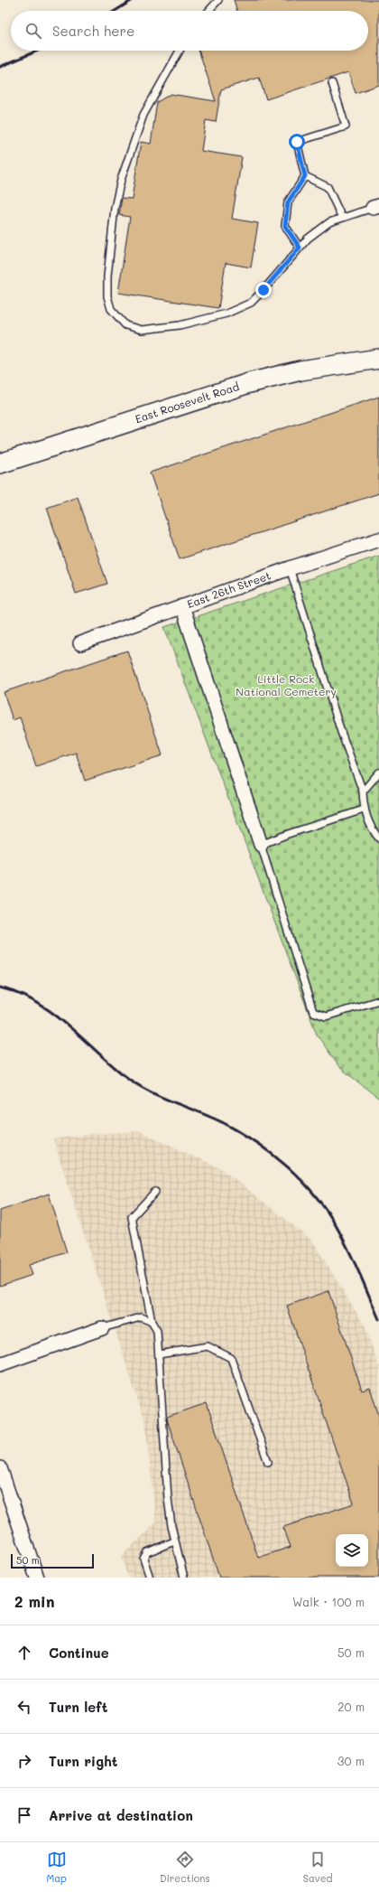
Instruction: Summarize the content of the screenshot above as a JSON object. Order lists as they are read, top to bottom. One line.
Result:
{"streets":{"main road":["East Roosevelt Road"],"street":["East 26th Street"]},"parks":["Little Rock National Cemetery"],"scale_bar":"50 m","page":{"search":"Search here","scale":"50 m","heading":["2 min","Walk · 100 m"],"list":[["Continue","50 m"],["Turn left","20 m"],["Turn right","30 m"],"Arrive at destination"],"nav":["Map","Directions","Saved"]}}
